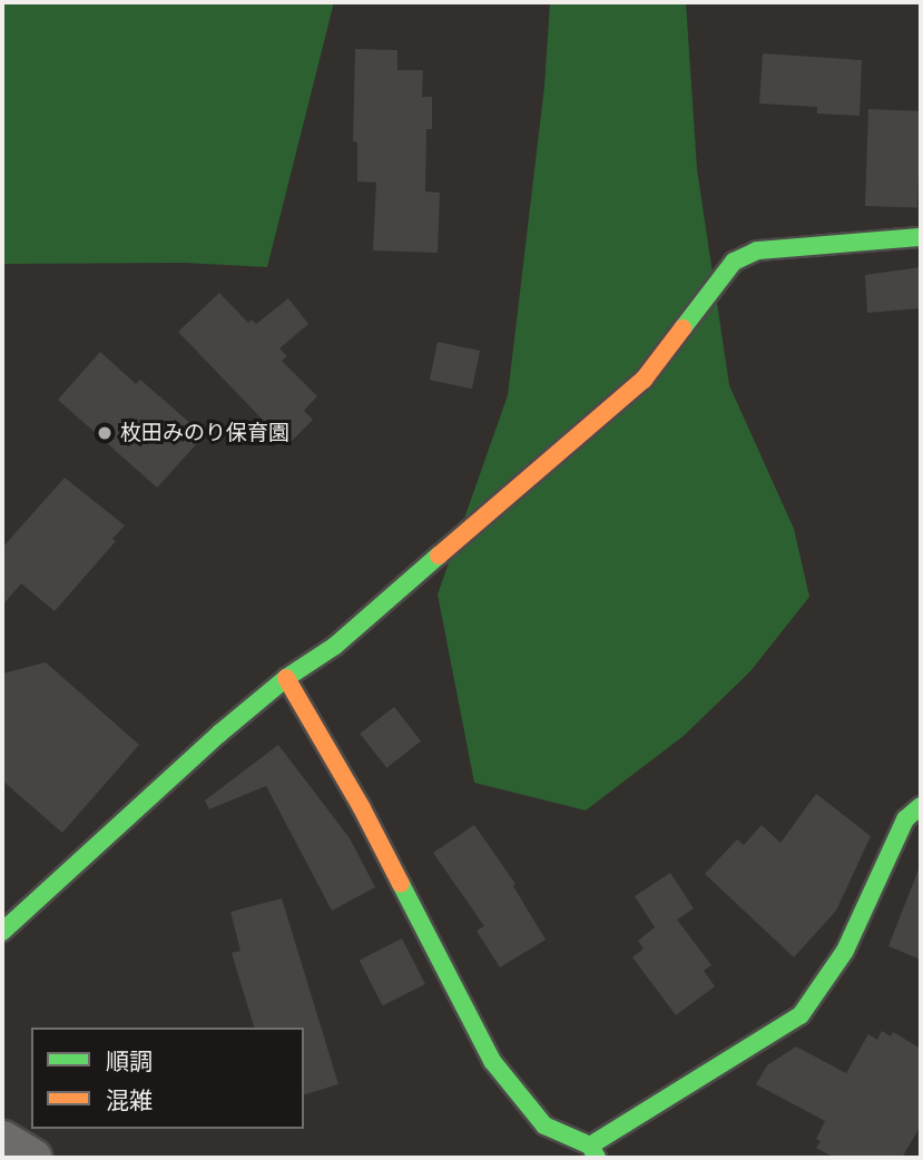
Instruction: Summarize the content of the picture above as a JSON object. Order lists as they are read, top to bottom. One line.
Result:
{"places":["枚田みのり保育園"],"legend":["順調","混雑"]}
